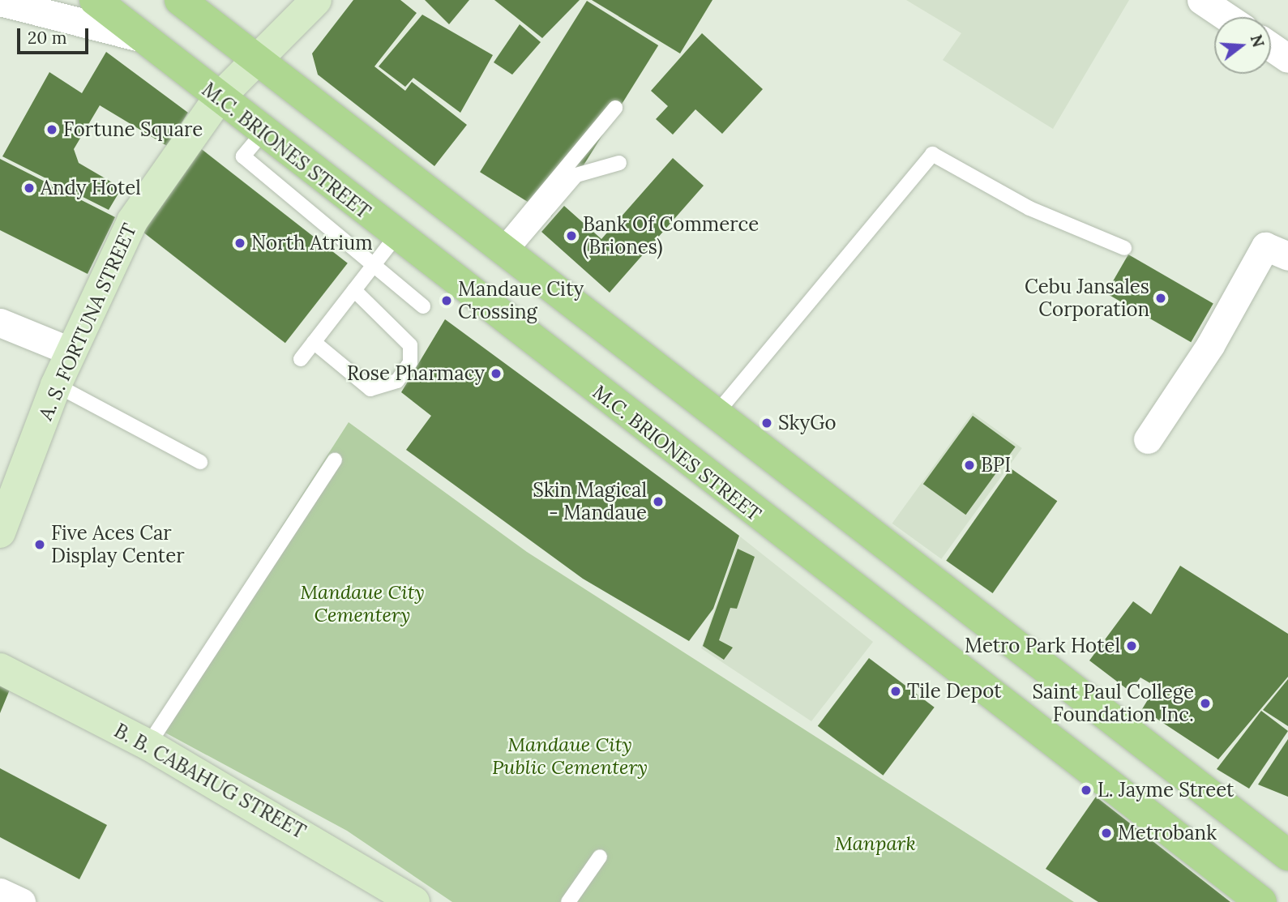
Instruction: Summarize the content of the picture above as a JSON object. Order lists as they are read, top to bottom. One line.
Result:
{"streets":{"main road":["M.C. BRIONES STREET"],"street":["A. S. FORTUNA STREET","B. B. CABAHUG STREET"]},"crossings":[["M.C. BRIONES STREET","A. S. FORTUNA STREET"]],"parks":["Mandaue City Cementery","Mandaue City Public Cementery","Manpark"],"places":["Fortune Square","Andy Hotel","Bank Of Commerce (Briones)","North Atrium","Cebu Jansales Corporation","Mandaue City Crossing","Rose Pharmacy","SkyGo","BPI","Skin Magical - Mandaue","Five Aces Car Display Center","Metro Park Hotel","Tile Depot","Saint Paul College Foundation Inc.","L. Jayme Street","Metrobank"],"scale_bar":"20 m","north":"right"}
